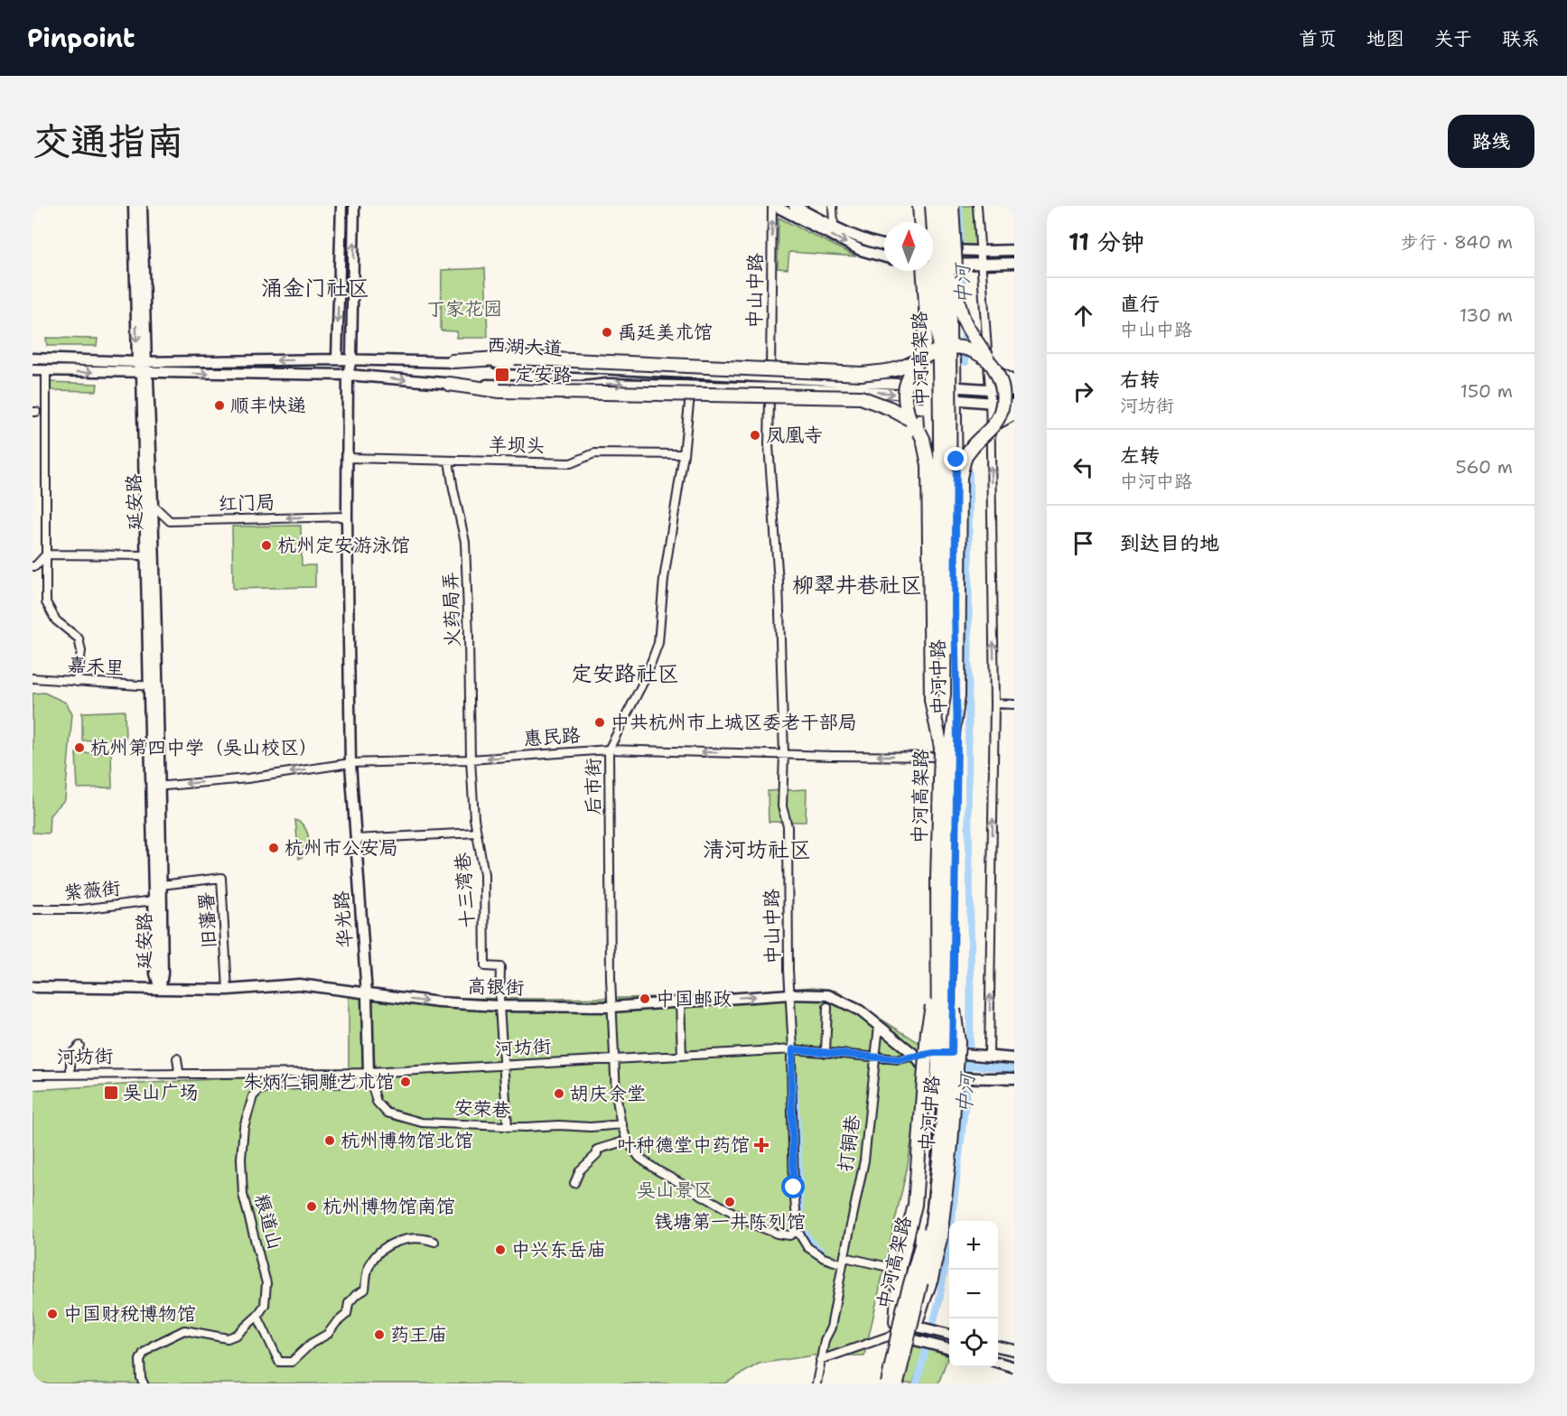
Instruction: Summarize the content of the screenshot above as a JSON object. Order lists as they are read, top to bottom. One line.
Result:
{"streets":{"highway":["中河高架路"],"main road":["西湖大道","延安路","中河中路","华光路","高银街","河坊街"],"street":["中山中路","羊坝头","红门局","火药局弄","嘉禾里","惠民路","后市街","紫薇街","十三湾巷","旧藩署","安荣巷","打铜巷","粮道山"]},"crossings":[["中山中路","西湖大道"],["中山中路","惠民路"],["中山中路","高银街"],["中山中路","河坊街"],["西湖大道","延安路"],["西湖大道","中河中路"],["中河高架路","中河中路"],["中河高架路","惠民路"],["羊坝头","火药局弄"],["羊坝头","后市街"],["延安路","红门局"],["延安路","嘉禾里"],["延安路","惠民路"],["延安路","紫薇街"],["延安路","旧藩署"],["延安路","高银街"],["火药局弄","惠民路"],["火药局弄","十三湾巷"],["中河中路","惠民路"],["中河中路","高银街"],["中河中路","河坊街"],["惠民路","后市街"],["惠民路","十三湾巷"],["惠民路","华光路"],["后市街","高银街"],["后市街","河坊街"],["后市街","安荣巷"],["十三湾巷","高银街"],["华光路","高银街"],["华光路","河坊街"],["华光路","安荣巷"],["华光路","粮道山"],["旧藩署","高银街"],["高银街","河坊街"],["高银街","打铜巷"],["河坊街","安荣巷"],["河坊街","打铜巷"],["河坊街","粮道山"],["安荣巷","粮道山"]],"one_way":["红门局","惠民路"],"districts":["涌金门社区","柳翠井巷社区","定安路社区","清河坊社区"],"water":["中河"],"parks":["丁家花园","吴山景区"],"places":{"other":["禹廷美术馆","顺丰快递","凤凰寺","杭州定安游泳馆","中共杭州市上城区委老干部局","杭州第四中学（吴山校区）","杭州市公安局","中国邮政","朱炳仁铜雕艺术馆","胡庆余堂","杭州博物馆北馆","钱塘第一井陈列馆","杭州博物馆南馆","中兴东岳庙","中国财税博物馆","药王庙"],"transit":["定安路","吴山广场"],"health":["叶种德堂中药馆"]},"north":"top","page":{"header":"Pinpoint","nav":["首页","地图","关于","联系"],"buttons":"路线","title":"交通指南","heading":["11 分钟","步行 · 840 m"],"list":[["直行","中山中路","130 m"],["右转","河坊街","150 m"],["左转","中河中路","560 m"],"到达目的地"],"map_buttons":["+","−"]}}
